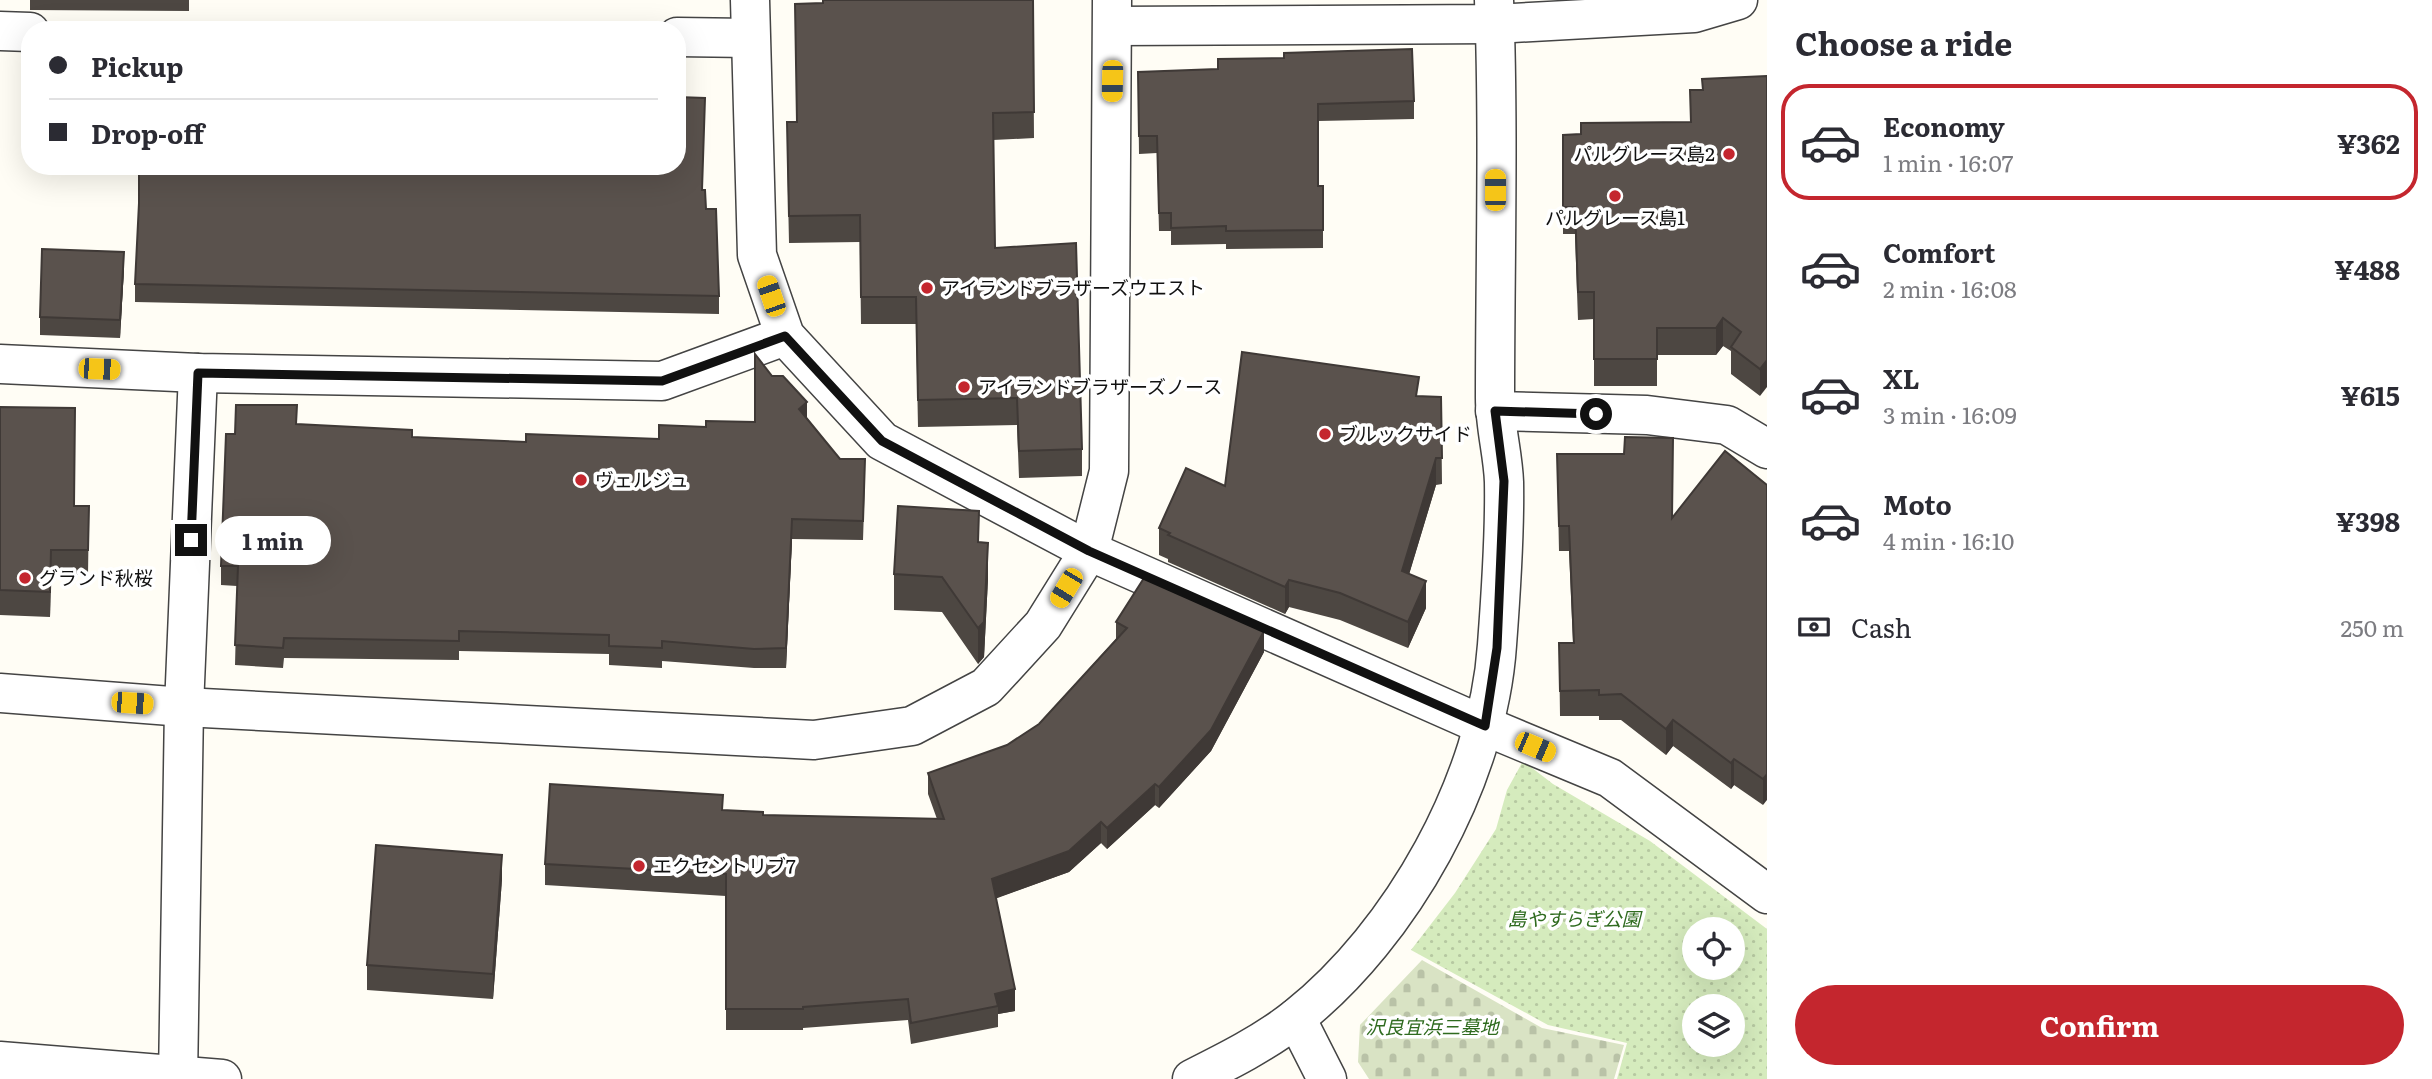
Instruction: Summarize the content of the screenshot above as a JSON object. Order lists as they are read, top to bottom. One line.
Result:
{"parks":["島やすらぎ公園","沢良宜浜三墓地"],"places":["パルグレース島2","パルグレース島1","アイランドブラザーズウエスト","アイランドブラザーズノース","ブルックサイド","ヴェルジュ","グランド秋桜","エクセントリブ7"],"page":{"heading":"Choose a ride","banner":["Pickup","Drop-off"],"list":[{"name":"Economy","note":"1 min · 16:07","value":"¥362"},{"name":"Comfort","note":"2 min · 16:08","value":"¥488"},{"name":"XL","note":"3 min · 16:09","value":"¥615"},{"name":"Moto","note":"4 min · 16:10","value":"¥398"}],"bubble":"1 min","pay":["Cash","250 m"],"buttons":"Confirm"}}
